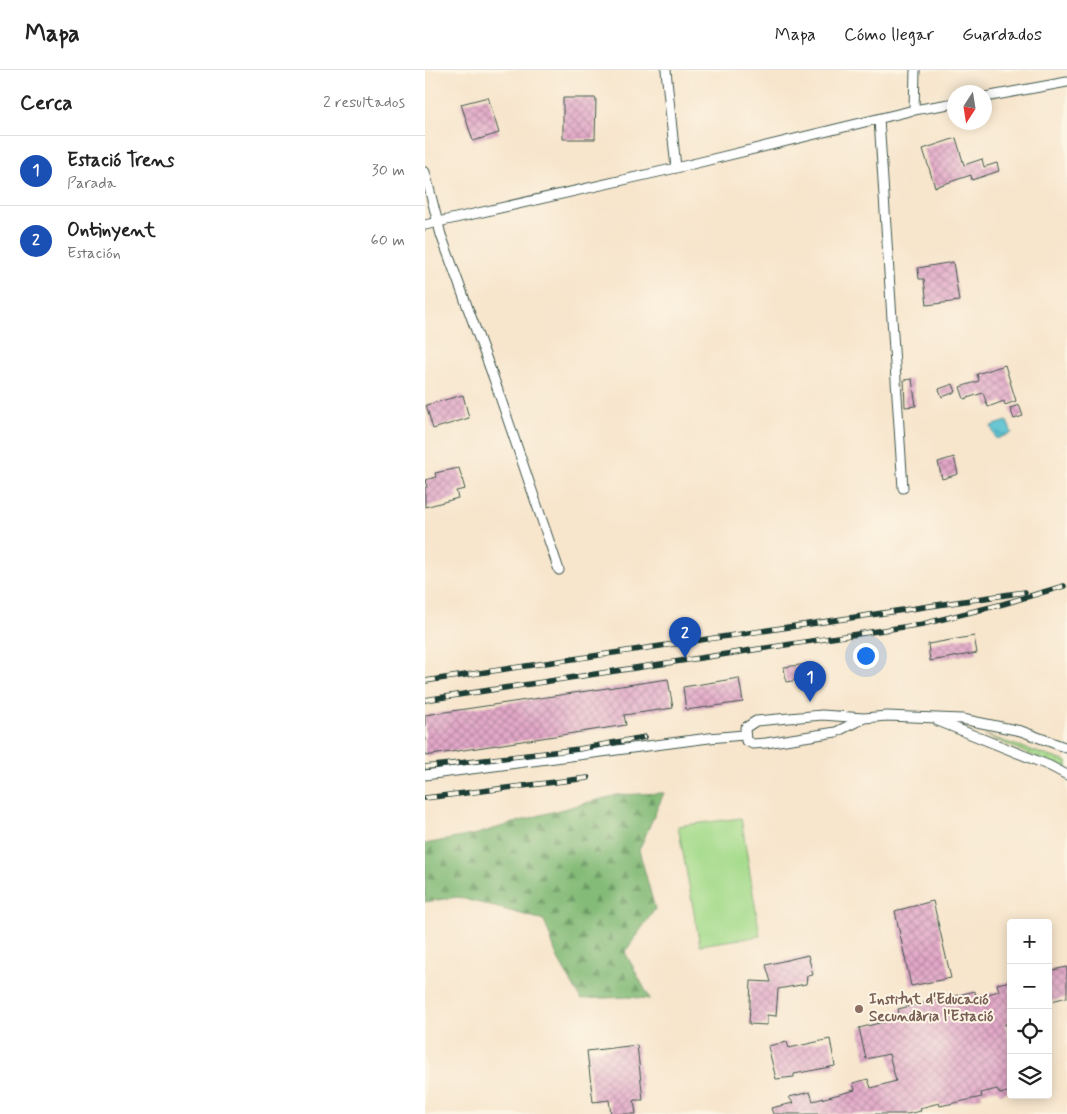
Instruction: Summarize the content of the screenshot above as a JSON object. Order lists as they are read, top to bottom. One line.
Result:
{"places":["Institut d'Educació Secundària l'Estació"],"north":"bottom","page":{"header":"Mapa","nav":["Mapa","Cómo llegar","Guardados"],"heading":["Cerca","2 resultados"],"list":[{"mark":"1","name":"Estació Trens","note":"Parada","value":"30 m"},{"mark":"2","name":"Ontinyent","note":"Estación","value":"60 m"}],"pins":["2","1"],"map_buttons":["+","−"]}}
